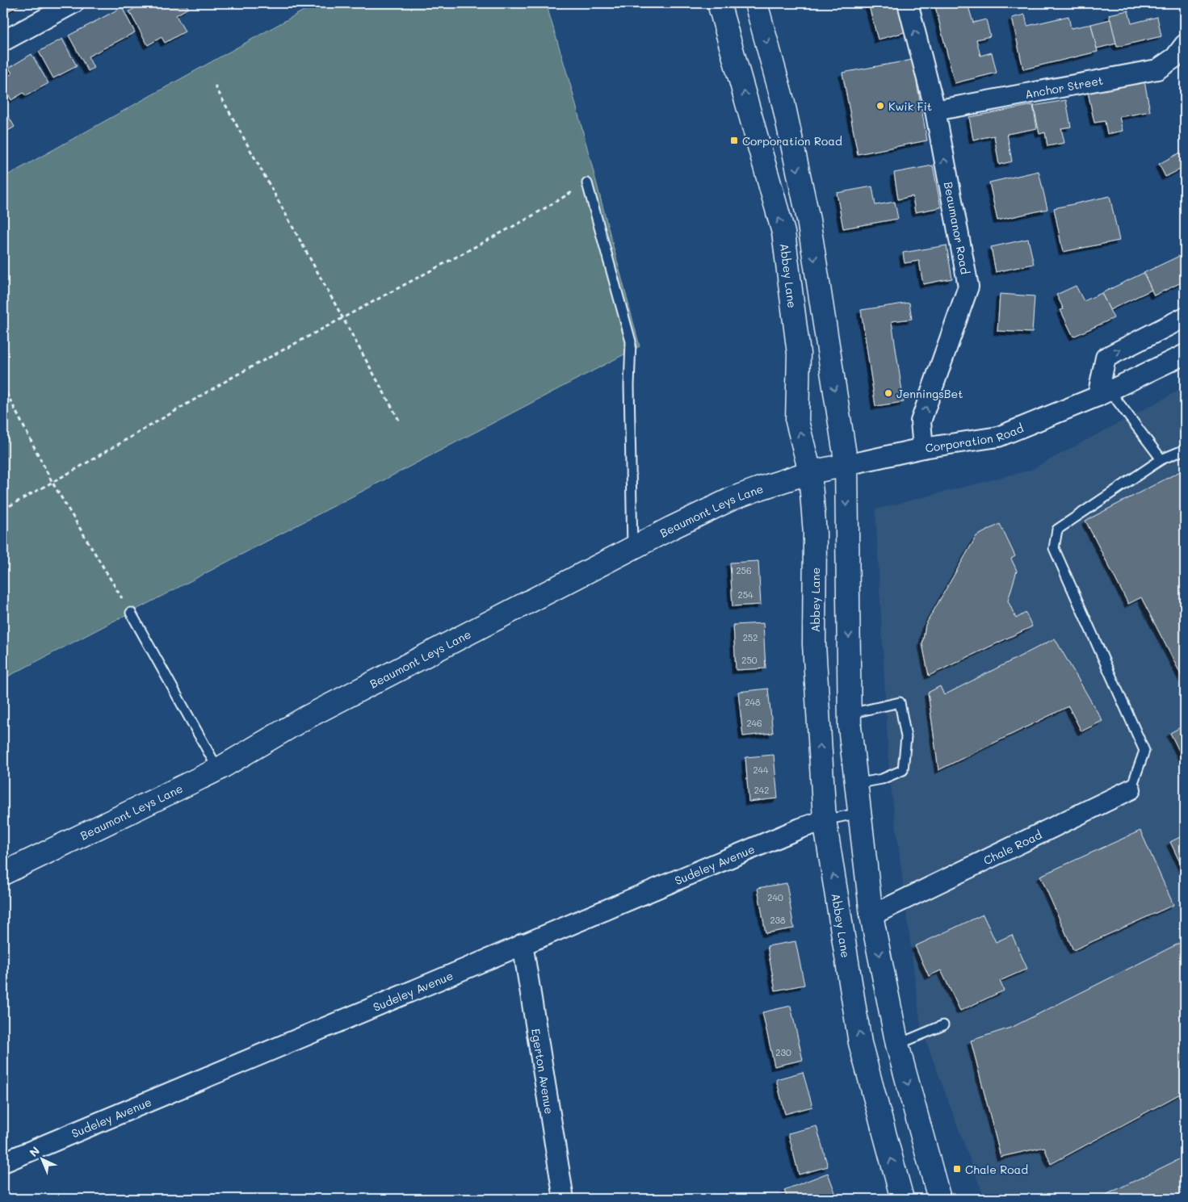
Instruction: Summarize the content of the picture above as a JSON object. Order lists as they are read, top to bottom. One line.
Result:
{"streets":{"main road":["Abbey Lane","Beaumont Leys Lane"],"street":["Anchor Street","Beaumanor Road","Corporation Road","Chale Road","Sudeley Avenue","Egerton Avenue"]},"crossings":[["Anchor Street","Beaumanor Road"],["Beaumanor Road","Corporation Road"],["Abbey Lane","Beaumont Leys Lane"],["Abbey Lane","Sudeley Avenue"],["Corporation Road","Beaumont Leys Lane"],["Sudeley Avenue","Egerton Avenue"]],"one_way":["Beaumanor Road"],"places":{"other":["Kwik Fit","JenningsBet"],"transit":["Corporation Road","Chale Road"]},"house_numbers":["256","254","252","250","248","246","244","242","240","238","230"],"north":"top left"}
